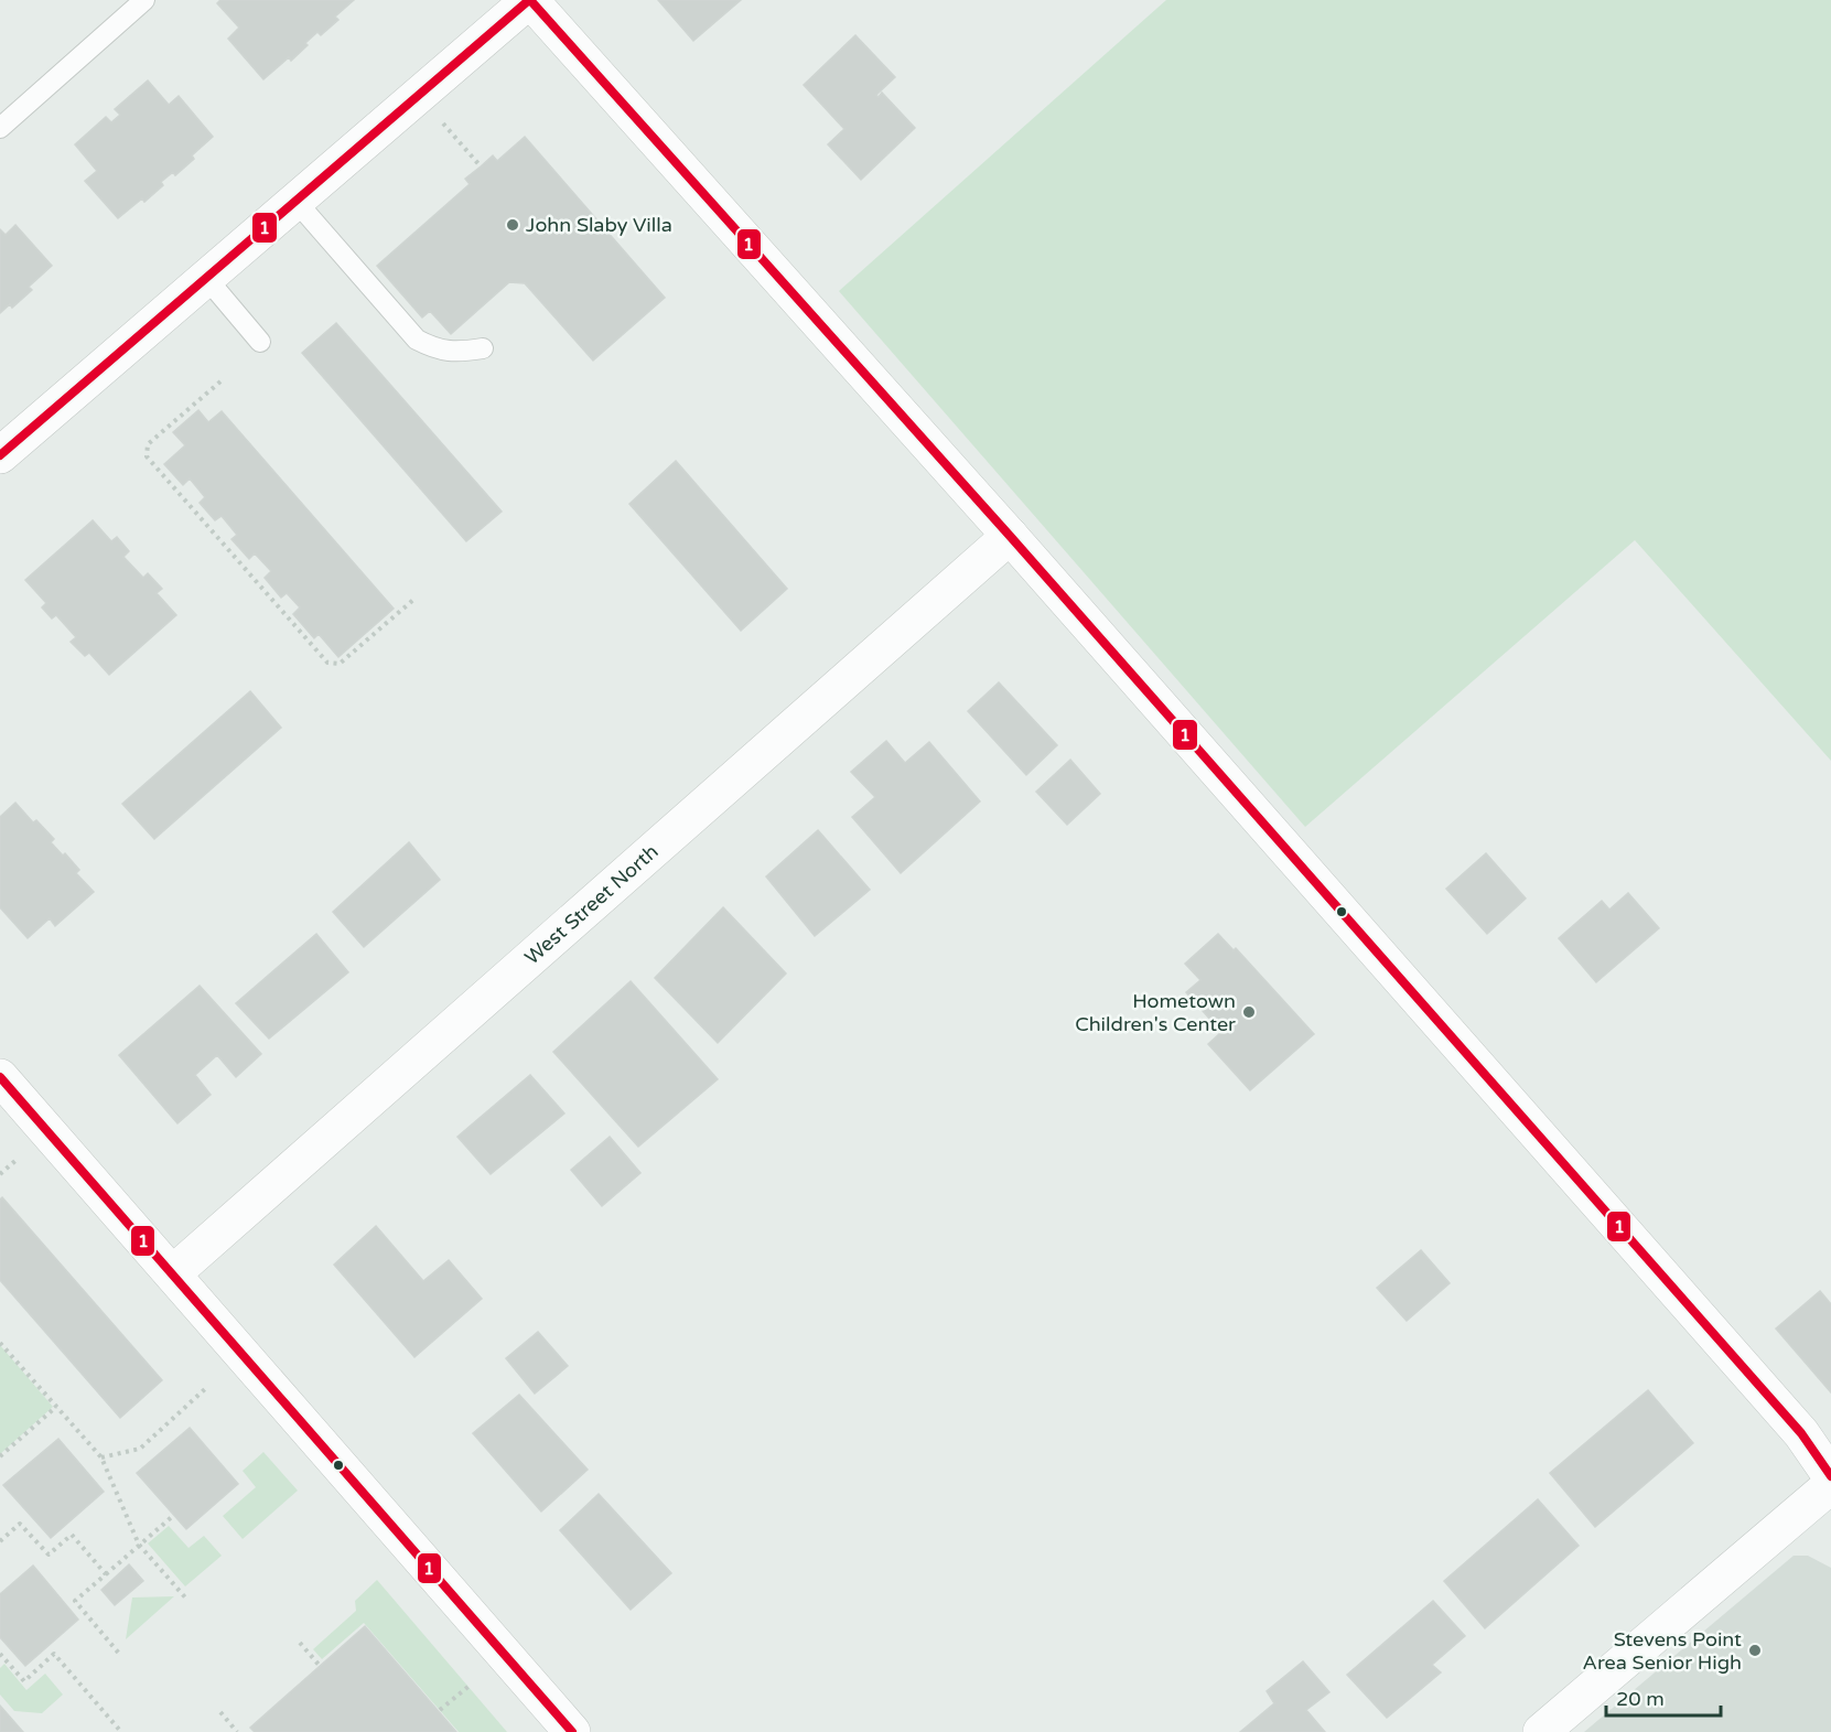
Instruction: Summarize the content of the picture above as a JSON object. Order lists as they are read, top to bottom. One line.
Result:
{"streets":{"street":["West Street North"]},"places":["John Slaby Villa","Hometown Children's Center","Stevens Point Area Senior High"],"lines":["transit line 1"],"scale_bar":"20 m"}
